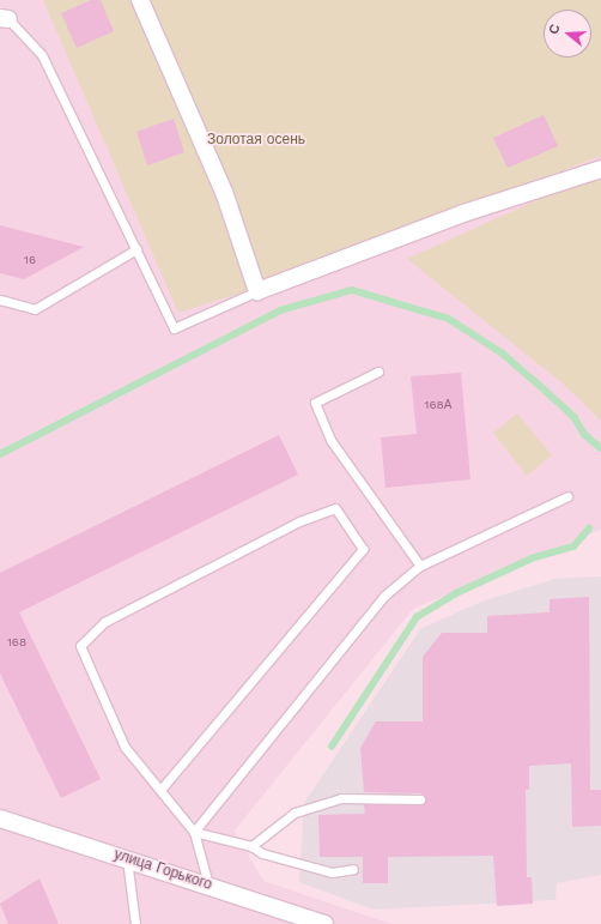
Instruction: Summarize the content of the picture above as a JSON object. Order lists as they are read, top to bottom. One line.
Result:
{"streets":{"street":["улица Горького"]},"parks":["Золотая осень"],"house_numbers":["16","168А","168"],"north":"left"}
